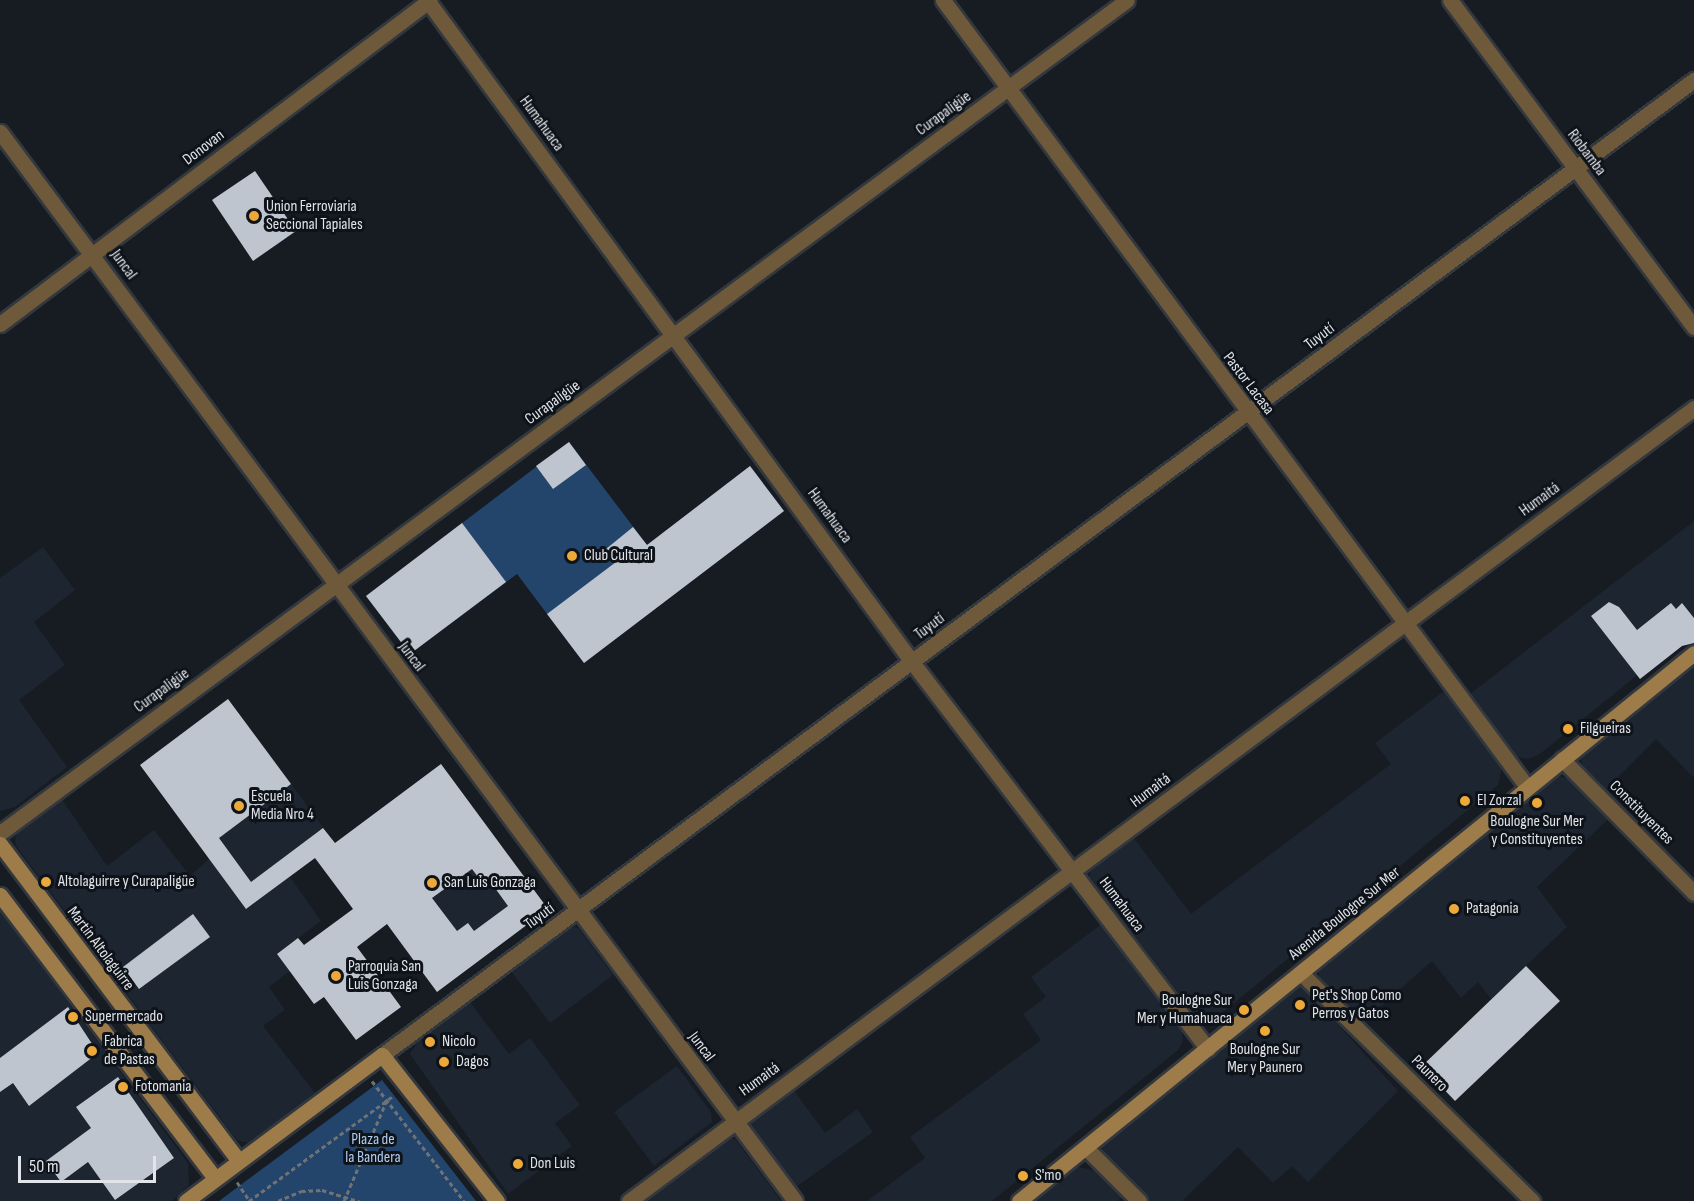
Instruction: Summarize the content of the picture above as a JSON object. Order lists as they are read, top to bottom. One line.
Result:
{"streets":{"street":["Curapaligüe","Humahuaca","Donovan","Riobamba","Juncal","Tuyutí","Pastor Lacasa","Humaitá","Constituyentes","Avenida Boulogne Sur Mer","Martín Altolaguirre","Paunero"]},"crossings":[["Curapaligüe","Humahuaca"],["Curapaligüe","Juncal"],["Curapaligüe","Pastor Lacasa"],["Humahuaca","Donovan"],["Humahuaca","Tuyutí"],["Humahuaca","Humaitá"],["Humahuaca","Avenida Boulogne Sur Mer"],["Donovan","Juncal"],["Riobamba","Tuyutí"],["Juncal","Tuyutí"],["Juncal","Humaitá"],["Tuyutí","Pastor Lacasa"],["Tuyutí","Martín Altolaguirre"],["Pastor Lacasa","Humaitá"],["Pastor Lacasa","Avenida Boulogne Sur Mer"],["Constituyentes","Avenida Boulogne Sur Mer"],["Avenida Boulogne Sur Mer","Paunero"]],"parks":["Plaza de la Bandera"],"places":["Union Ferroviaria Seccional Tapiales","Club Cultural","Filgueiras","El Zorzal","Boulogne Sur Mer y Constituyentes","Escuela Media Nro 4","Altolaguirre y Curapaligüe","San Luis Gonzaga","Patagonia","Parroquia San Luis Gonzaga","Pet's Shop Como Perros y Gatos","Boulogne Sur Mer y Humahuaca","Supermercado","Boulogne Sur Mer y Paunero","Nicolo","Fabrica de Pastas","Dagos","Fotomania","Don Luis","S'mo"],"scale_bar":"50 m"}
